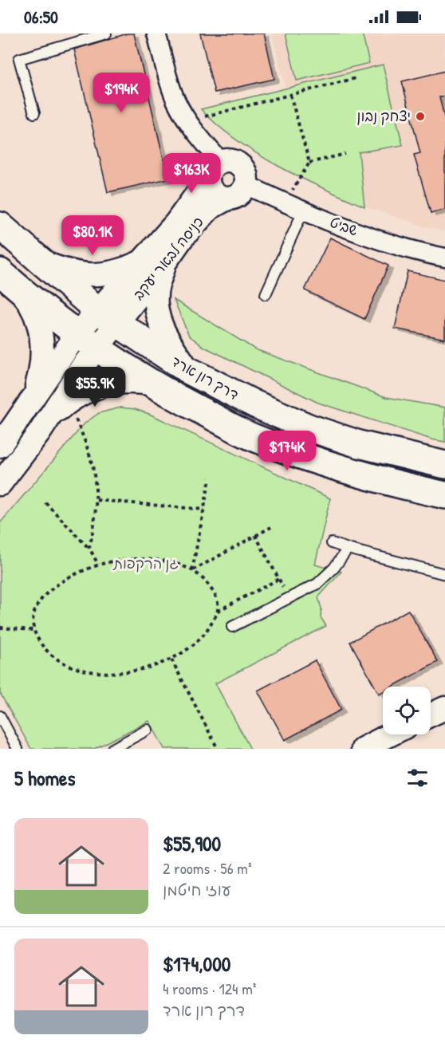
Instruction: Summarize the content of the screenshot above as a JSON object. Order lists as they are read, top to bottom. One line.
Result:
{"streets":{"main road":["דרך רון ארד"],"street":["שביט","כניסה לבאר יעקב"]},"crossings":[["שביט","כניסה לבאר יעקב"],["כניסה לבאר יעקב","דרך רון ארד"]],"parks":["גן הרקפות"],"places":["יצחק נבון"],"page":{"status":"06:50","price":["$194K","$163K","$80.1K","$55.9K","$174K"],"heading":"5 homes","list":[{"name":"$55,900","note":"2 rooms · 56 m² · עוזי חיטמן"},{"name":"$174,000","note":"4 rooms · 124 m² · דרך רון ארד"}]}}
